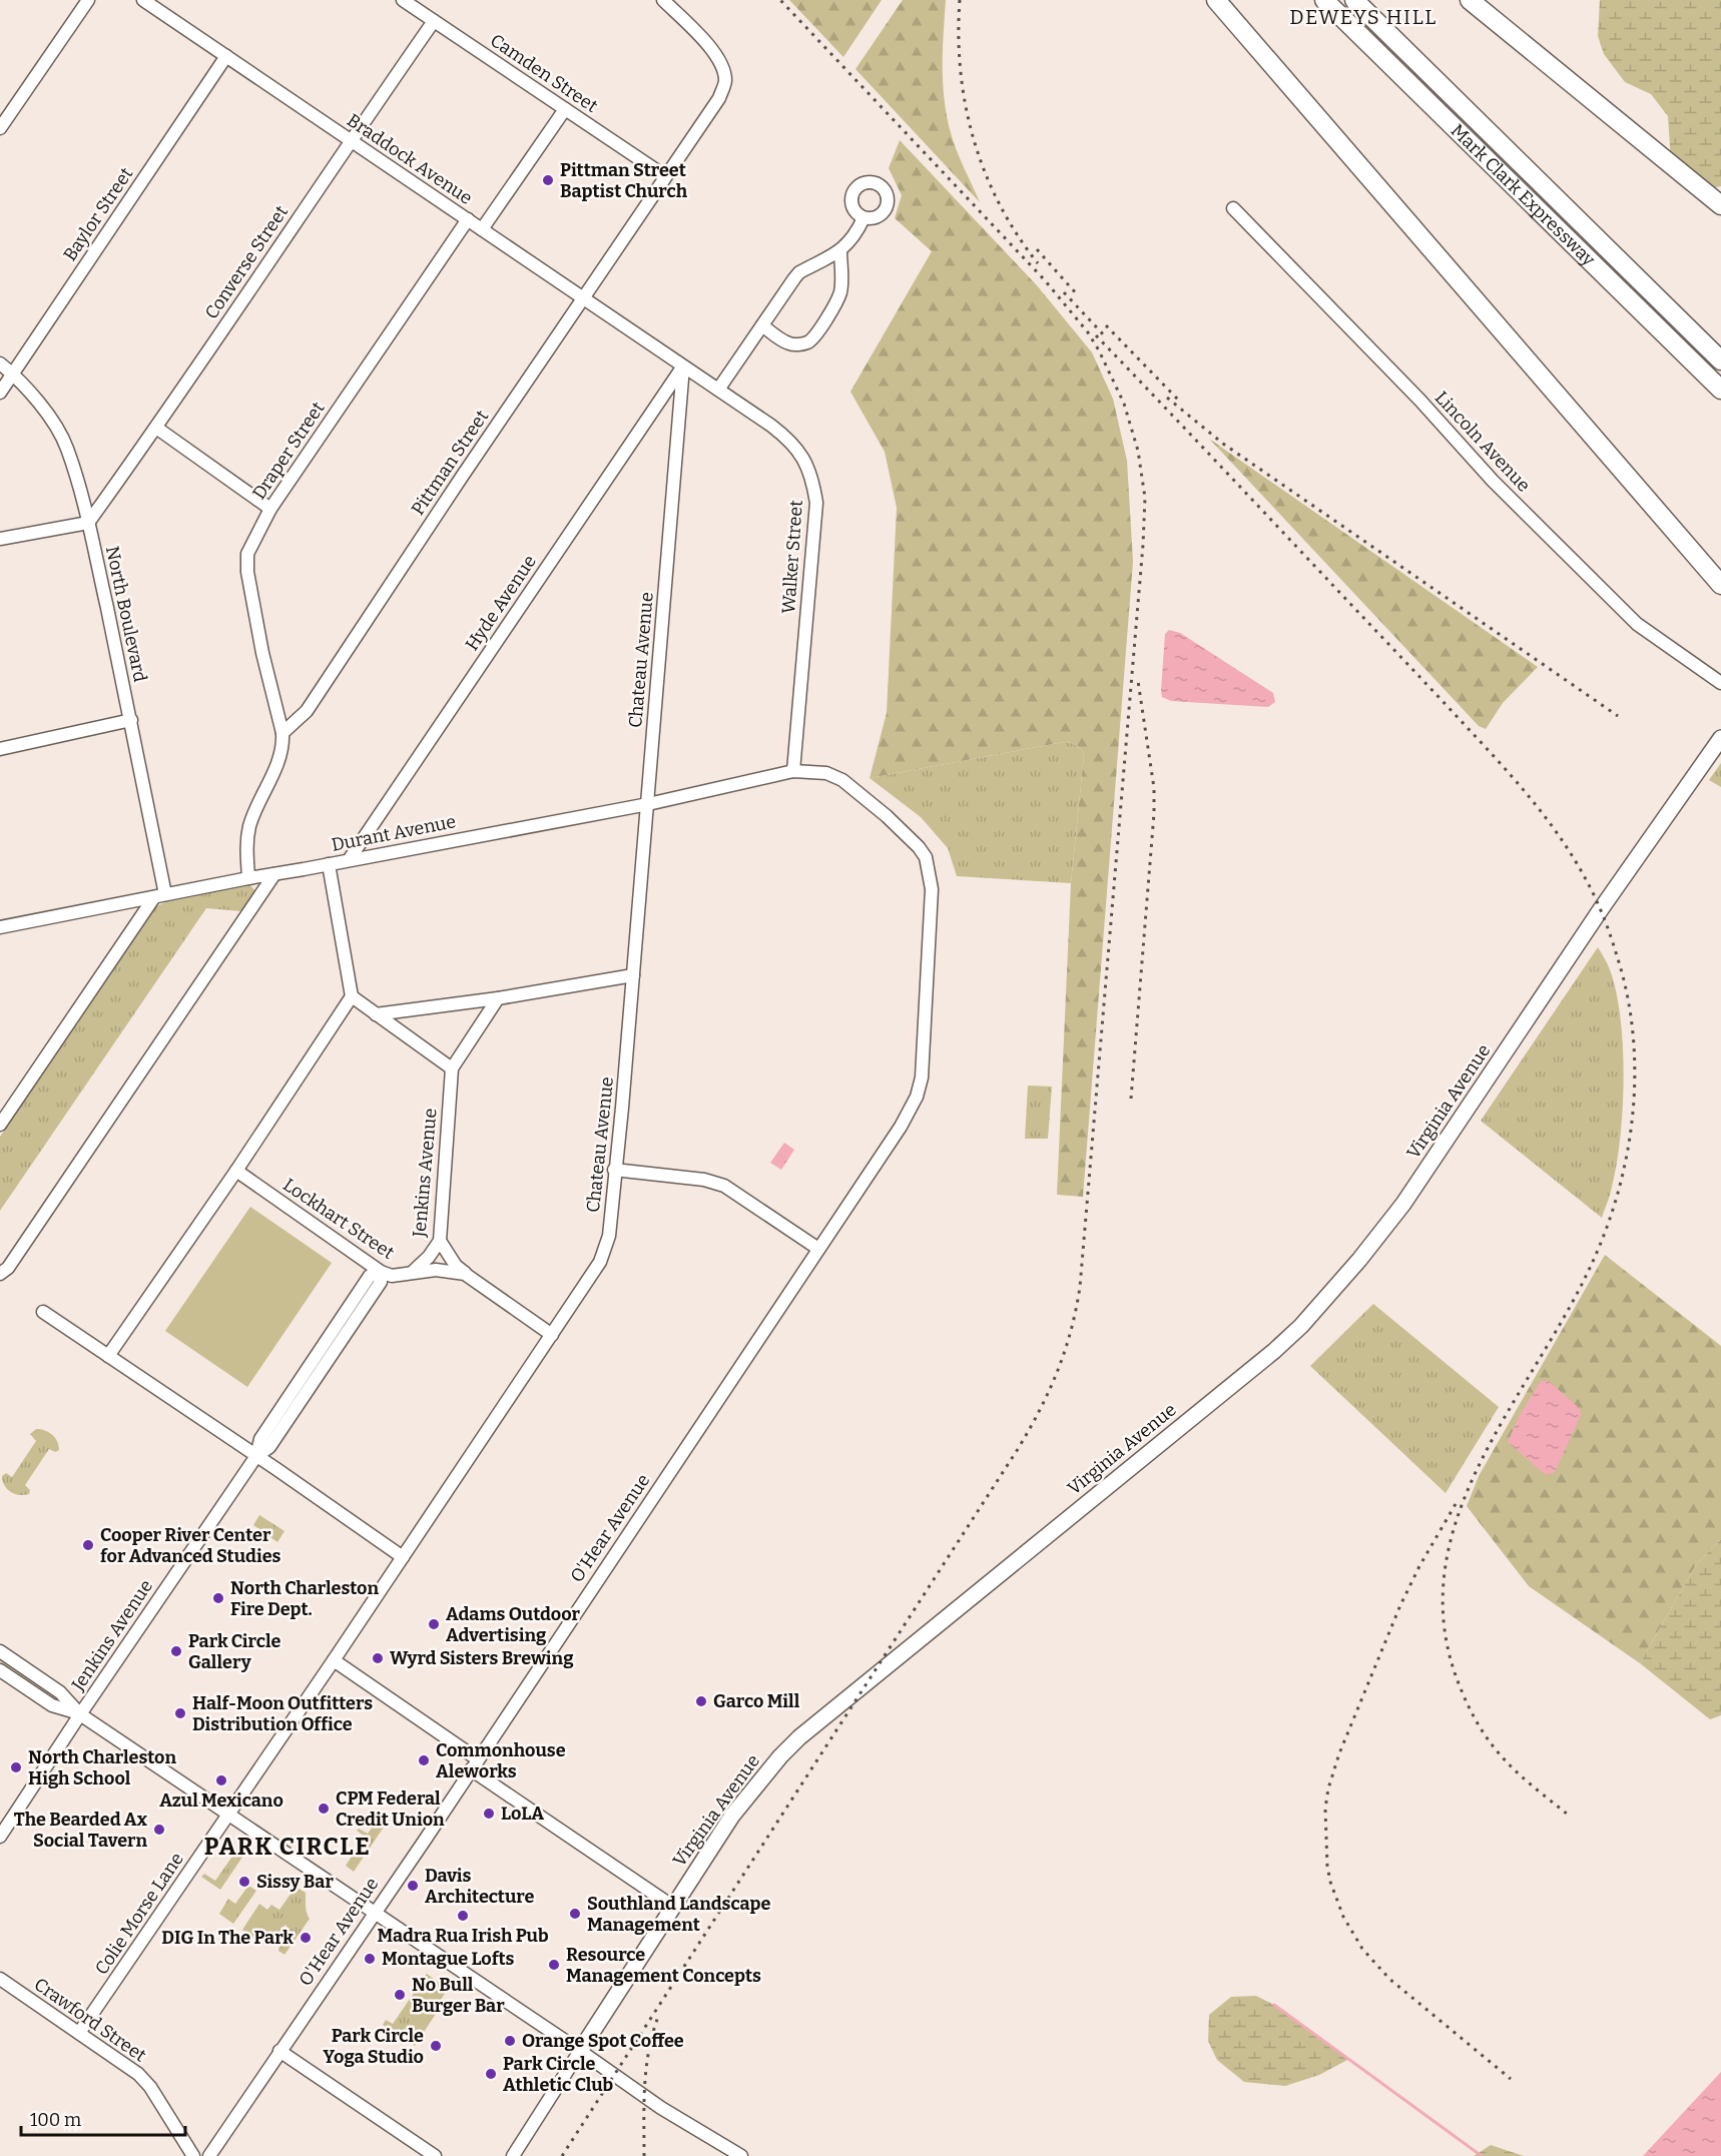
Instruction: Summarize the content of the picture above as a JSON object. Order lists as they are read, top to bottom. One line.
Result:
{"streets":{"highway":["Mark Clark Expressway"],"main road":["Virginia Avenue"],"street":["Camden Street","Braddock Avenue","Baylor Street","Converse Street","Lincoln Avenue","Draper Street","Pittman Street","Walker Street","Hyde Avenue","North Boulevard","Chateau Avenue","Durant Avenue","Jenkins Avenue","Lockhart Street","O'Hear Avenue","Colie Morse Lane","Crawford Street"]},"crossings":[["Camden Street","Converse Street"],["Camden Street","Pittman Street"],["Braddock Avenue","Baylor Street"],["Braddock Avenue","Converse Street"],["Braddock Avenue","Draper Street"],["Braddock Avenue","Pittman Street"],["Braddock Avenue","Walker Street"],["Baylor Street","North Boulevard"],["Converse Street","North Boulevard"],["Draper Street","Pittman Street"],["Walker Street","Hyde Avenue"],["Walker Street","Chateau Avenue"],["Walker Street","Durant Avenue"],["Walker Street","O'Hear Avenue"],["Hyde Avenue","Chateau Avenue"],["Hyde Avenue","Durant Avenue"],["North Boulevard","Durant Avenue"],["Chateau Avenue","Durant Avenue"],["Chateau Avenue","Lockhart Street"],["Chateau Avenue","Colie Morse Lane"],["Durant Avenue","O'Hear Avenue"],["Jenkins Avenue","Lockhart Street"],["Colie Morse Lane","Crawford Street"]],"districts":["DEWEYS HILL","PARK CIRCLE"],"places":["Pittman Street Baptist Church","Cooper River Center for Advanced Studies","North Charleston Fire Dept.","Adams Outdoor Advertising","Park Circle Gallery","Wyrd Sisters Brewing","Garco Mill","Half-Moon Outfitters Distribution Office","Commonhouse Aleworks","North Charleston High School","Azul Mexicano","CPM Federal Credit Union","LoLA","The Bearded Ax Social Tavern","Sissy Bar","Davis Architecture","Southland Landscape Management","Madra Rua Irish Pub","DIG In The Park","Montague Lofts","Resource Management Concepts","No Bull Burger Bar","Orange Spot Coffee","Park Circle Yoga Studio","Park Circle Athletic Club"],"scale_bar":"100 m"}
